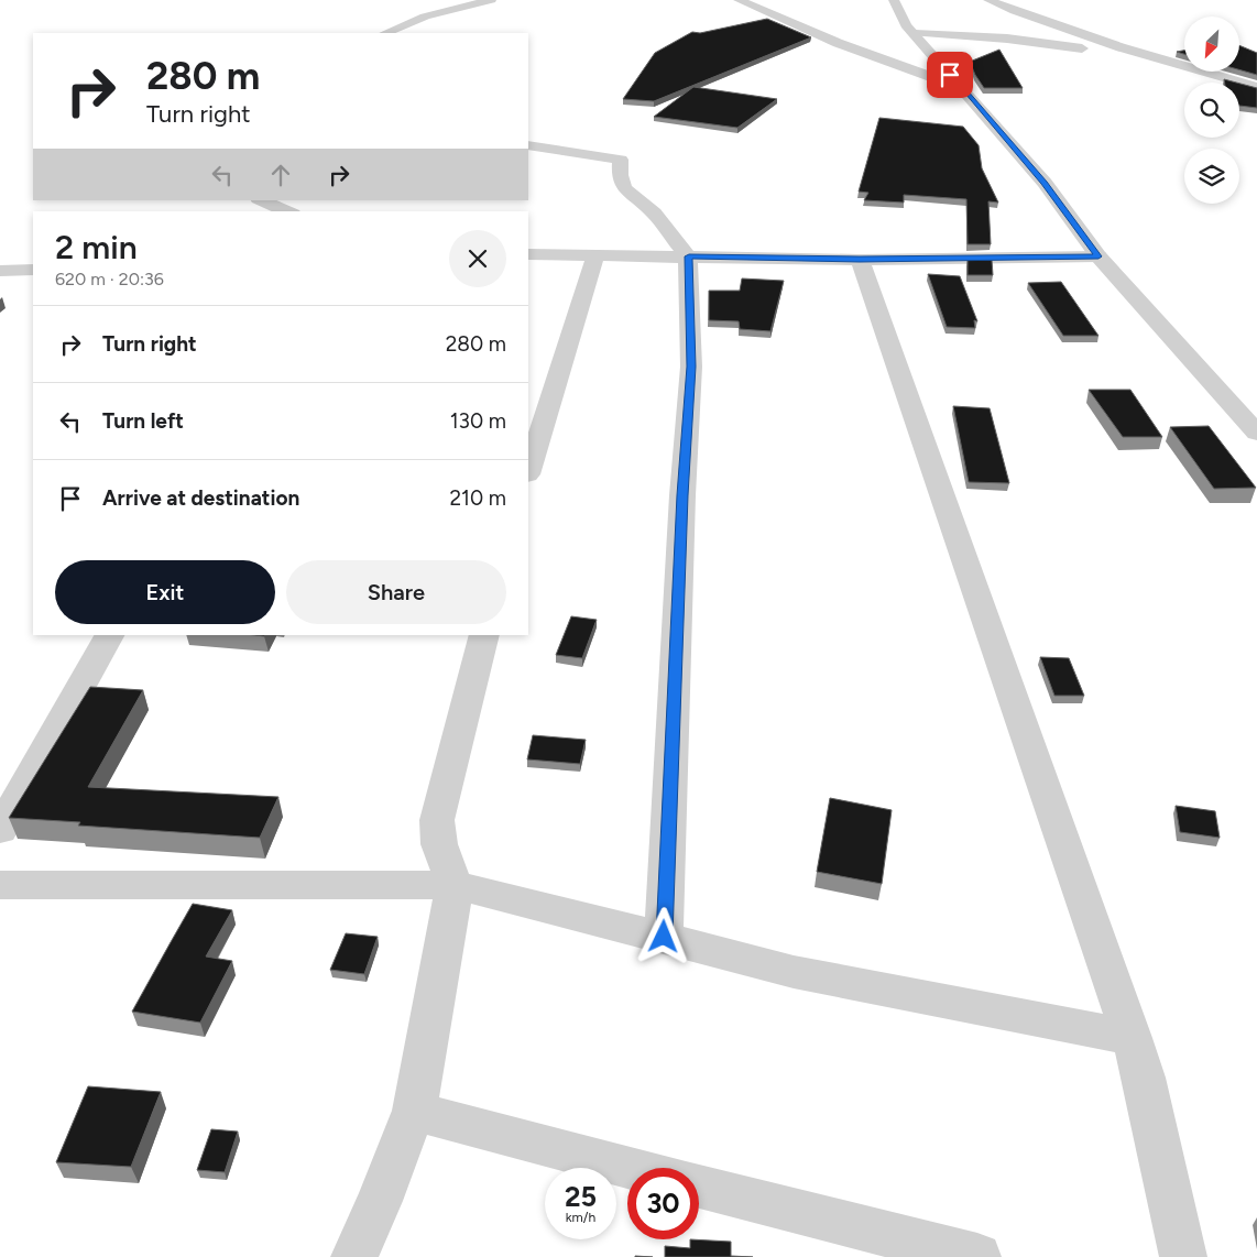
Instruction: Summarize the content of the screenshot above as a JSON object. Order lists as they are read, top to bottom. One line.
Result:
{"north":"bottom left","page":{"turn":["280 m","Turn right"],"heading":["2 min","620 m · 20:36"],"list":[{"name":"Turn right","value":"280 m"},{"name":"Turn left","value":"130 m"},{"name":"Arrive at destination","value":"210 m"}],"buttons":["Exit","Share"],"speed":"25 km/h","limit":"30"}}
